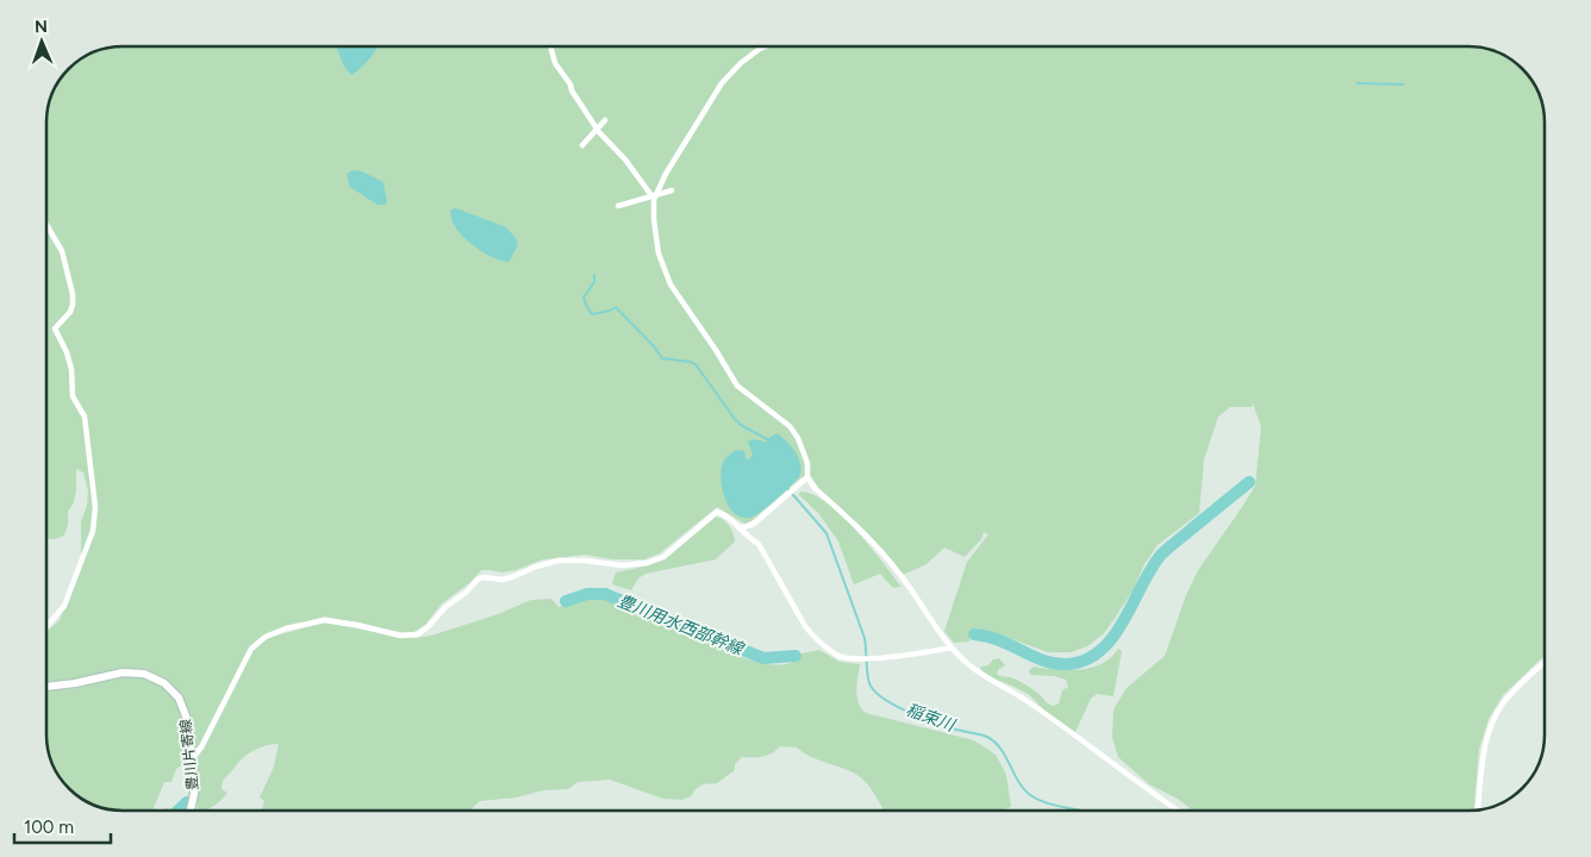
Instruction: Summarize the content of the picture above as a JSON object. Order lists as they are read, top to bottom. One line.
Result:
{"streets":{"main road":["豊川片寄線"]},"water":["豊川用水西部幹線","稲束川"],"scale_bar":"100 m","north":"top"}
